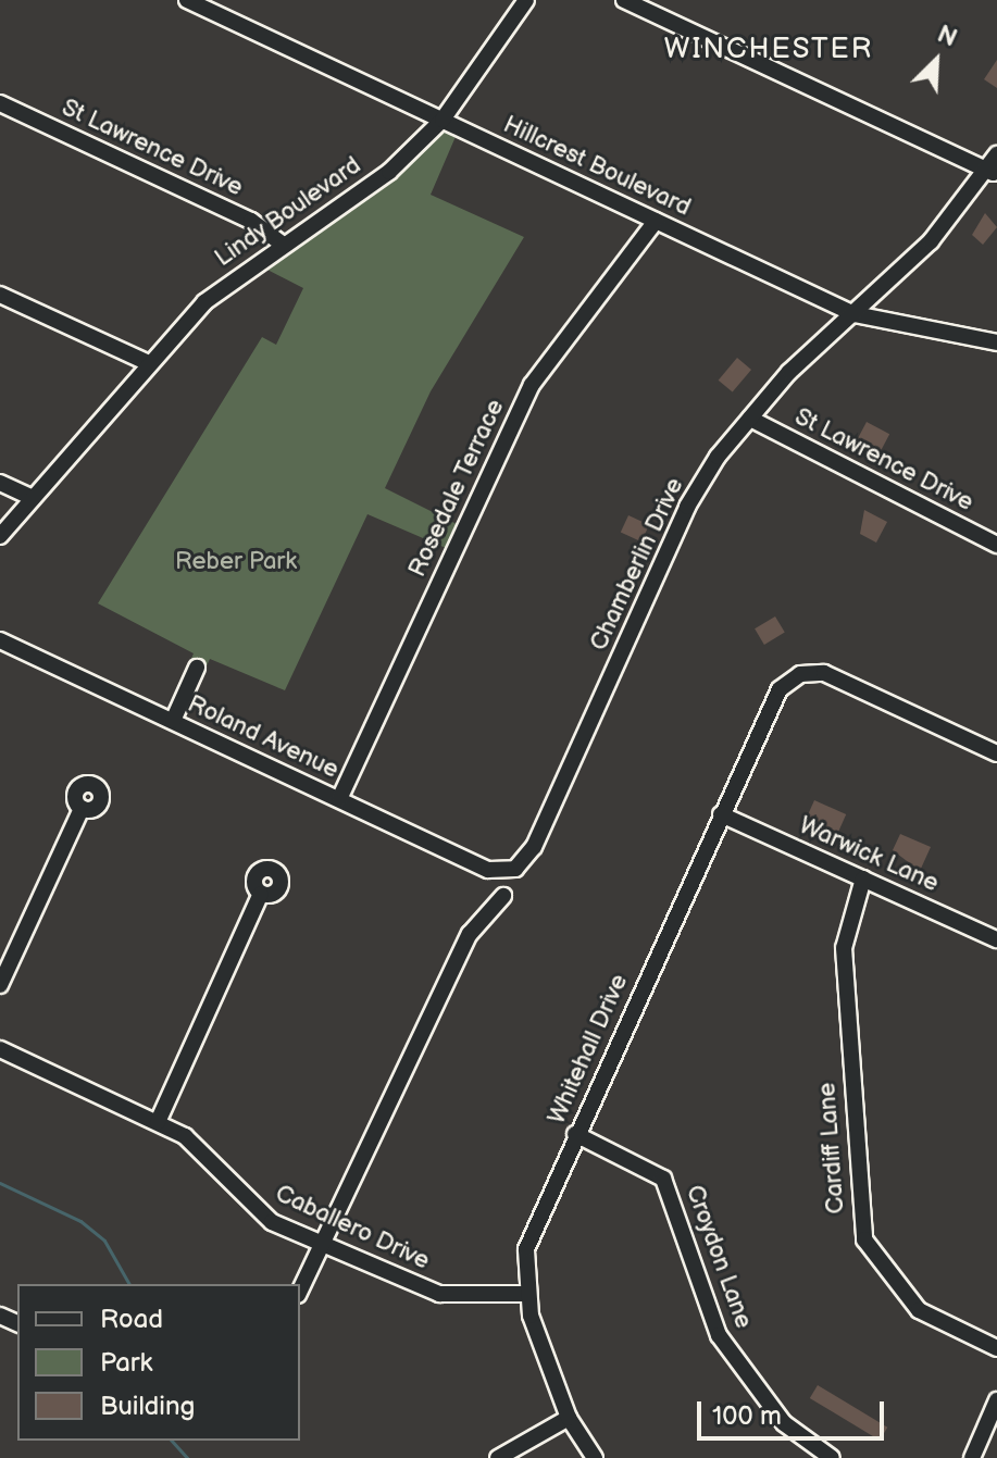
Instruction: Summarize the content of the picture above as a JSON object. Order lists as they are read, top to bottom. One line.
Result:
{"streets":{"street":["St Lawrence Drive","Hillcrest Boulevard","Lindy Boulevard","Rosedale Terrace","Chamberlin Drive","Roland Avenue","Warwick Lane","Whitehall Drive","Cardiff Lane","Caballero Drive","Croydon Lane"]},"crossings":[["St Lawrence Drive","Lindy Boulevard"],["St Lawrence Drive","Chamberlin Drive"],["Hillcrest Boulevard","Lindy Boulevard"],["Hillcrest Boulevard","Rosedale Terrace"],["Hillcrest Boulevard","Chamberlin Drive"],["Rosedale Terrace","Roland Avenue"],["Chamberlin Drive","Roland Avenue"],["Warwick Lane","Whitehall Drive"],["Warwick Lane","Cardiff Lane"],["Whitehall Drive","Caballero Drive"],["Whitehall Drive","Croydon Lane"]],"districts":["WINCHESTER"],"parks":["Reber Park"],"legend":["Road","Park","Building"],"scale_bar":"100 m","north":"top right"}
